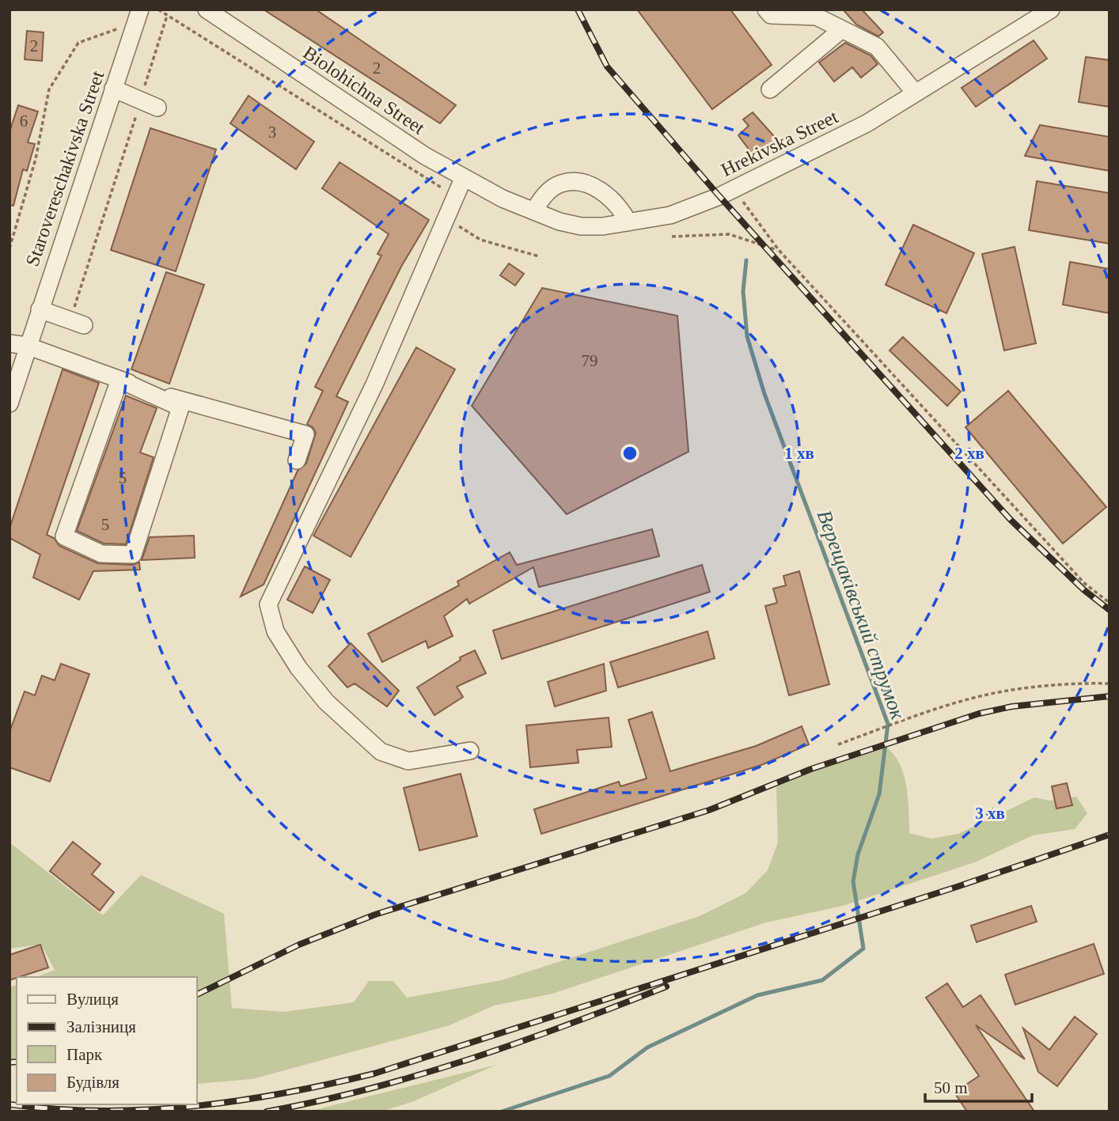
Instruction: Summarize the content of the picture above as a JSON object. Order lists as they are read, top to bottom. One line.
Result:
{"streets":{"street":["Biolohichna Street","Hrekivska Street","Starovereschakivska Street"]},"crossings":[["Biolohichna Street","Hrekivska Street"]],"water":["Верещаківський струмок"],"house_numbers":["2","2","6","3","79","5","5"],"legend":["Вулиця","Залізниця","Парк","Будівля"],"scale_bar":"50 m","rings":["1 хв","2 хв","3 хв"]}
